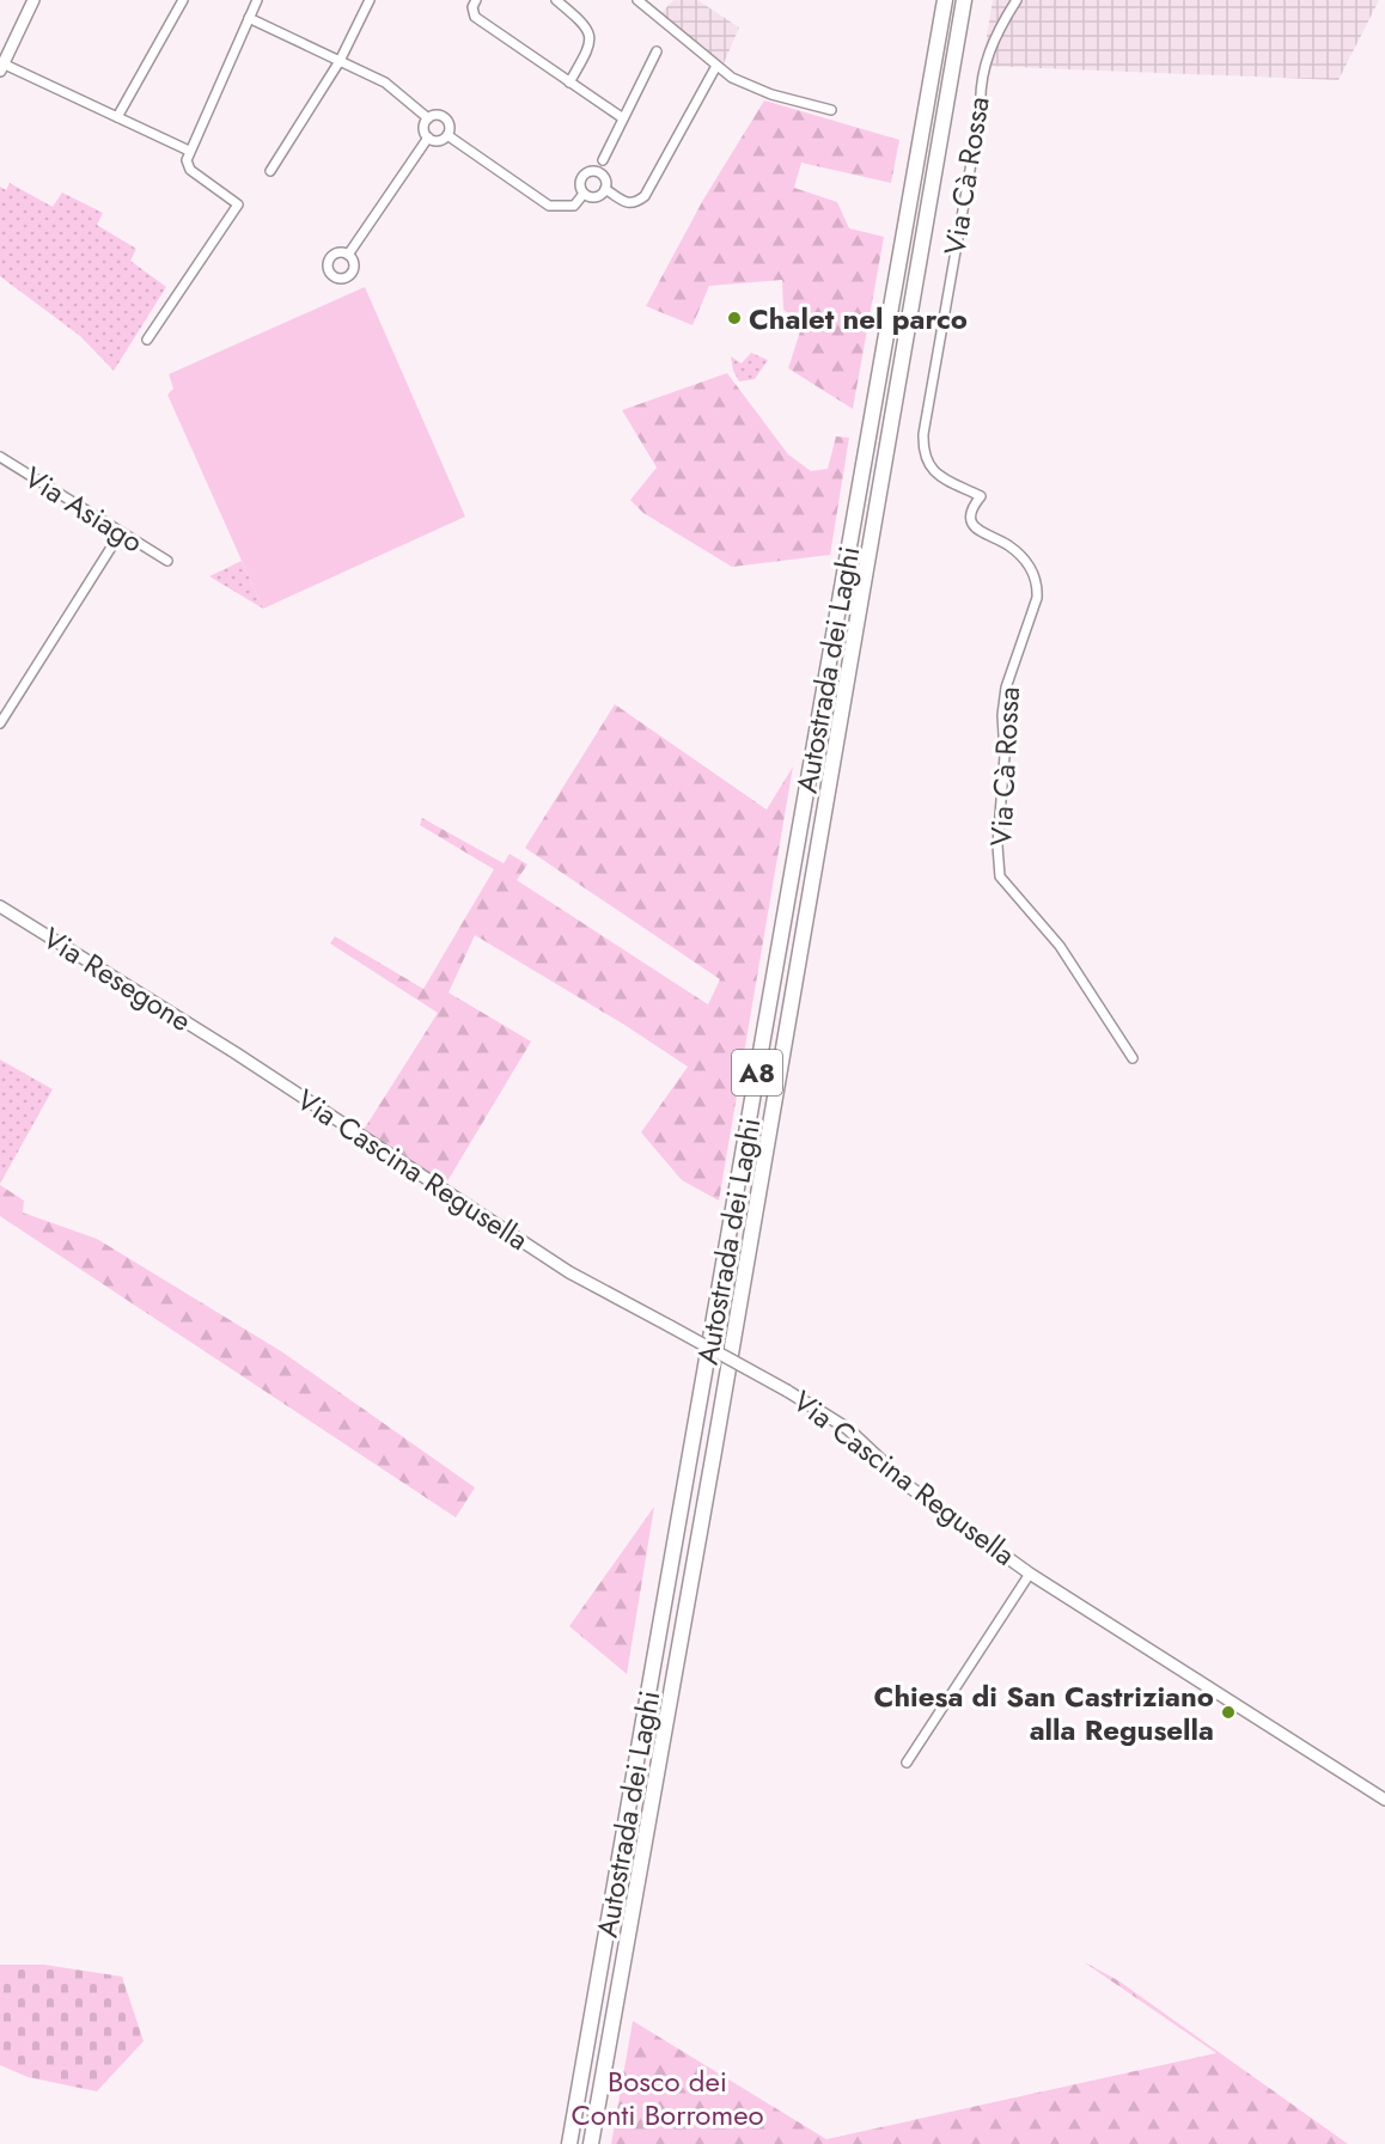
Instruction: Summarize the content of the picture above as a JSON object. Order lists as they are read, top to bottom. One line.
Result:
{"streets":{"highway":["Autostrada dei Laghi","A8"],"street":["Via Cà Rossa","Via Asiago","Via Resegone","Via Cascina Regusella"]},"crossings":[["Via Resegone","Via Cascina Regusella"]],"parks":["Bosco dei Conti Borromeo"],"places":["Chalet nel parco","Chiesa di San Castriziano alla Regusella"]}
